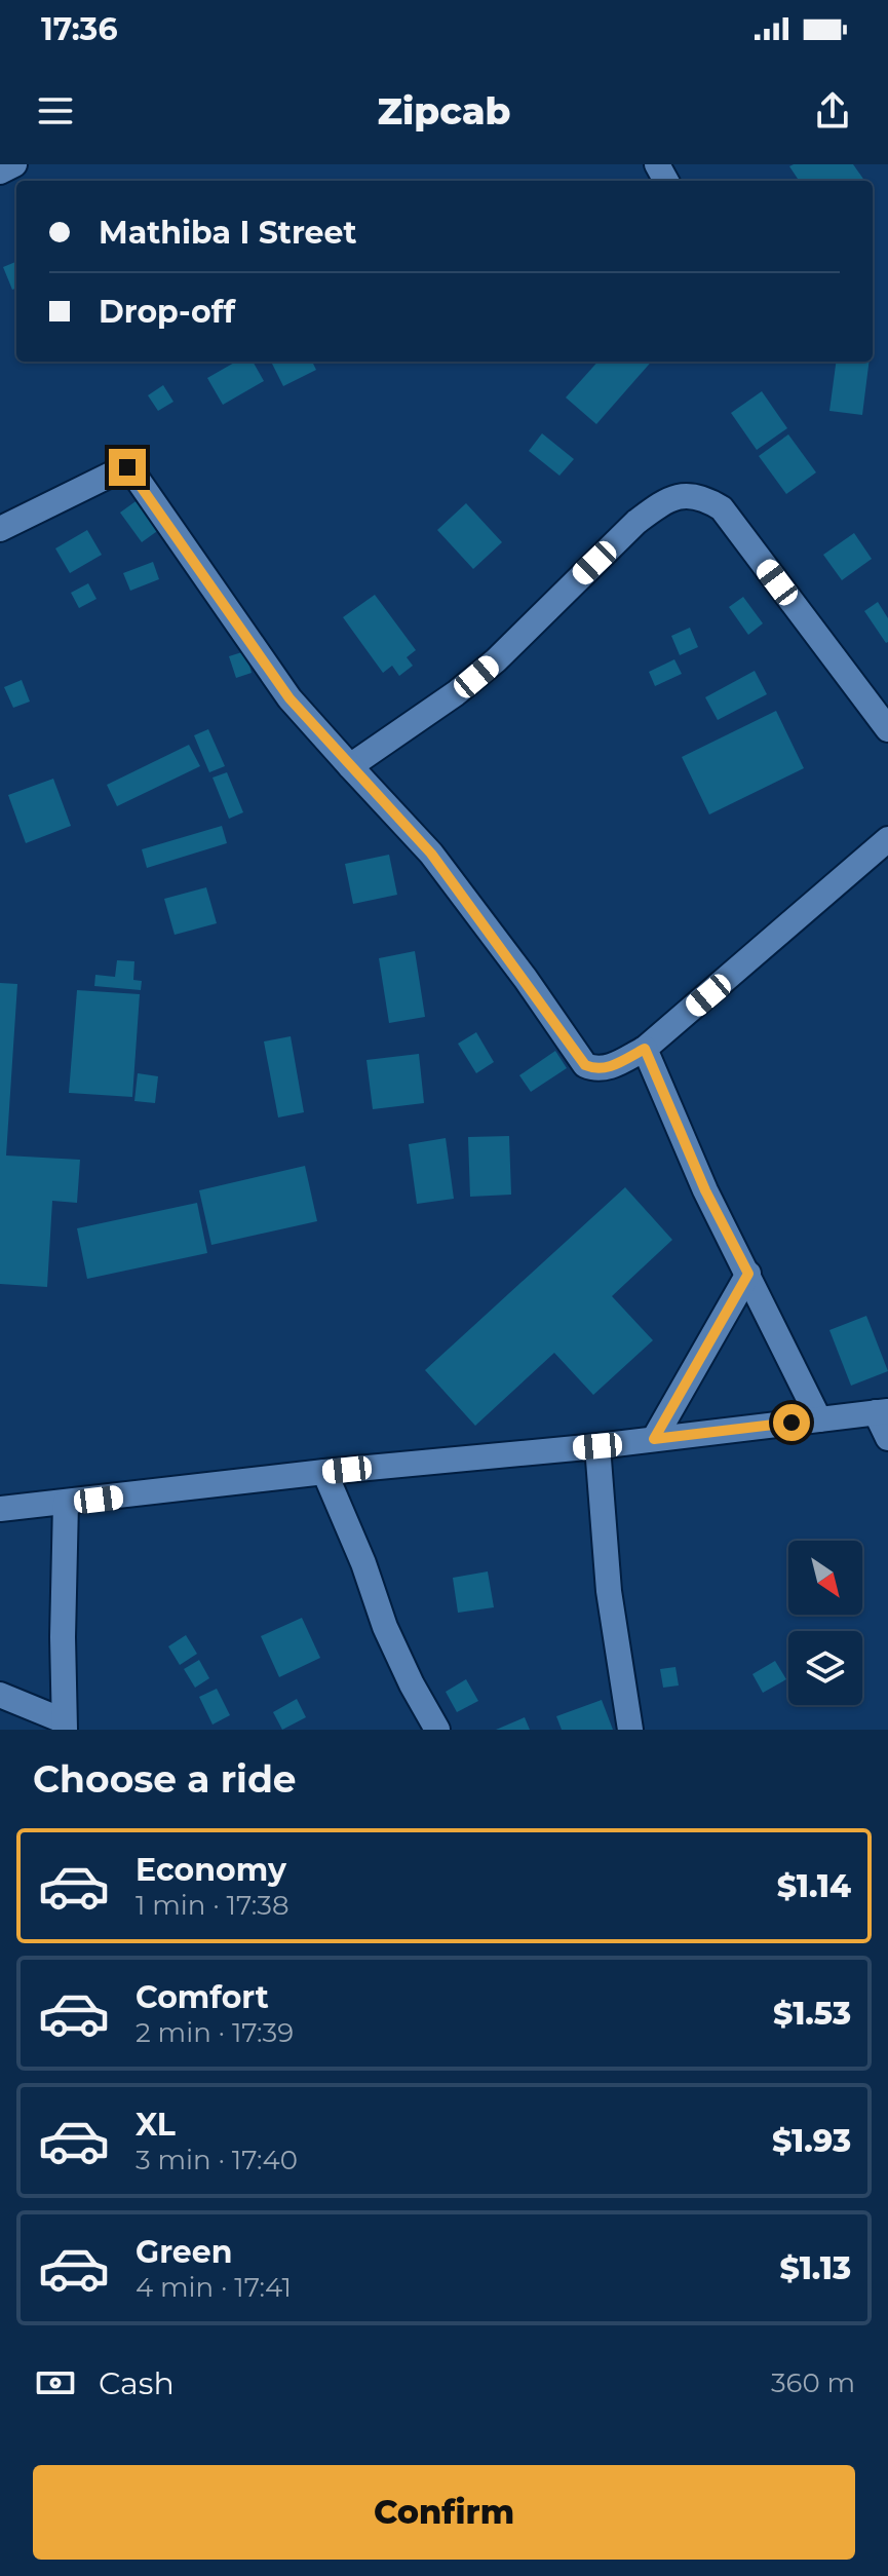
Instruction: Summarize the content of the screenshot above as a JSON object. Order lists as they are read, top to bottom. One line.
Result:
{"north":"bottom right","page":{"status":"17:36","header":"Zipcab","banner":["Mathiba I Street","Drop-off"],"heading":"Choose a ride","list":[{"name":"Economy","note":"1 min · 17:38","value":"$1.14"},{"name":"Comfort","note":"2 min · 17:39","value":"$1.53"},{"name":"XL","note":"3 min · 17:40","value":"$1.93"},{"name":"Green","note":"4 min · 17:41","value":"$1.13"}],"pay":["Cash","360 m"],"buttons":"Confirm"}}
